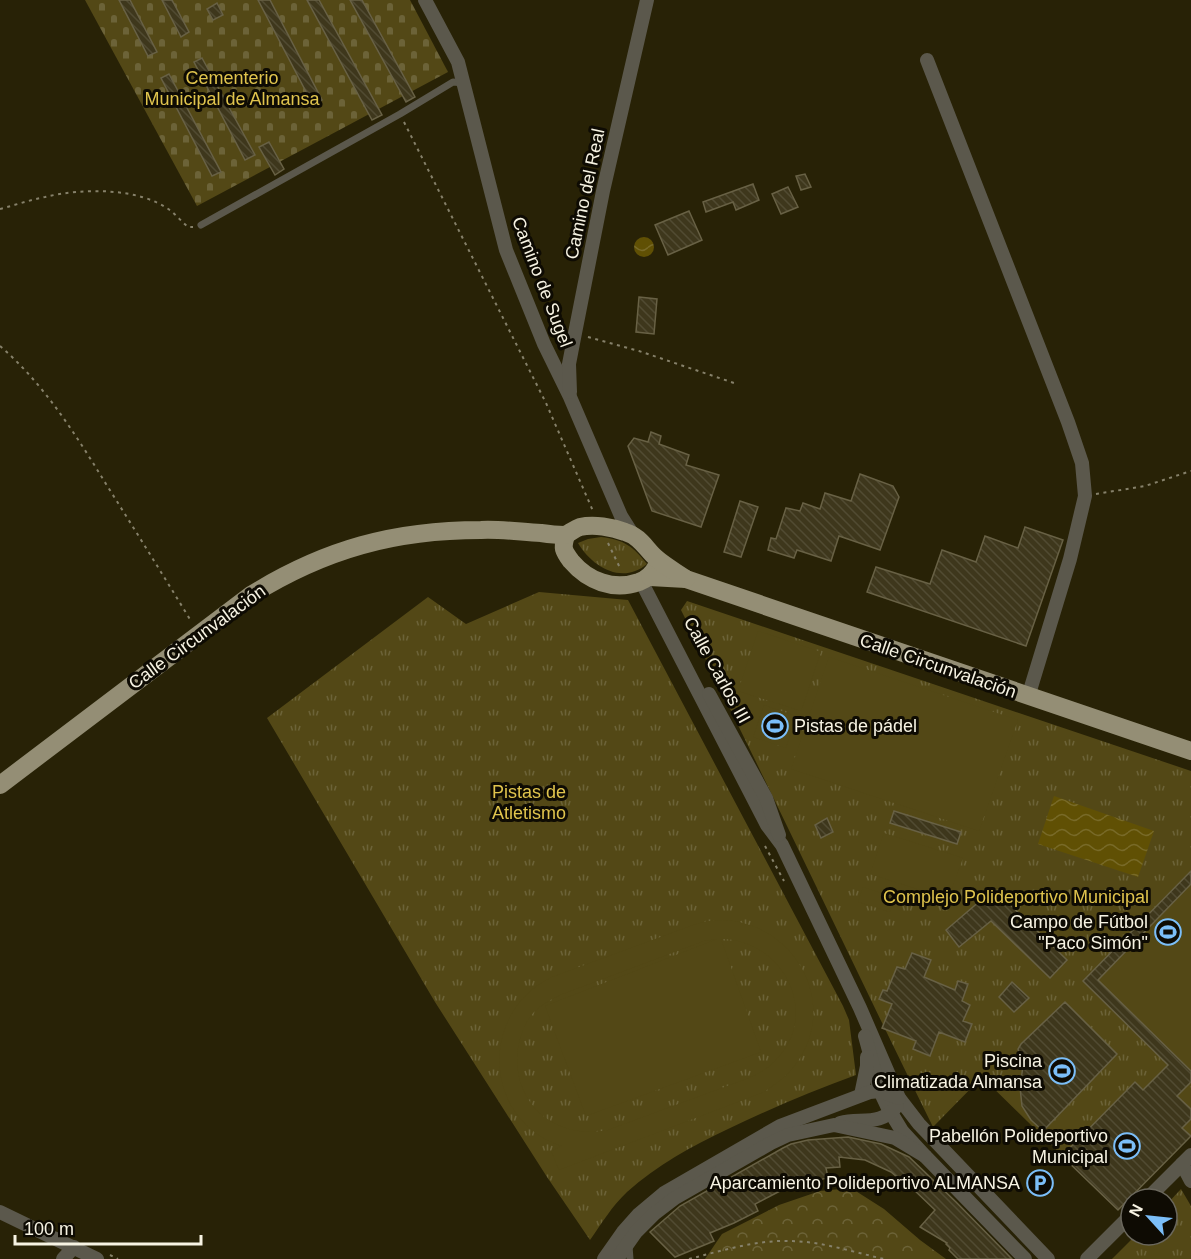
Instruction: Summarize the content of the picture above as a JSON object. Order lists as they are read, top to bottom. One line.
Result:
{"streets":{"main road":["Calle Circunvalación"],"street":["Camino del Real","Camino de Sugel","Calle Carlos III"]},"crossings":[["Camino del Real","Camino de Sugel"],["Camino de Sugel","Calle Circunvalación"],["Camino de Sugel","Calle Carlos III"],["Calle Circunvalación","Calle Carlos III"]],"parks":["Cementerio Municipal de Almansa","Pistas de Atletismo","Complejo Polideportivo Municipal"],"places":{"sports":["Pistas de pádel","Campo de Fútbol \"Paco Simón\"","Piscina Climatizada Almansa","Pabellón Polideportivo Municipal"],"parking":["Aparcamiento Polideportivo ALMANSA"]},"scale_bar":"100 m","north":"top left"}
